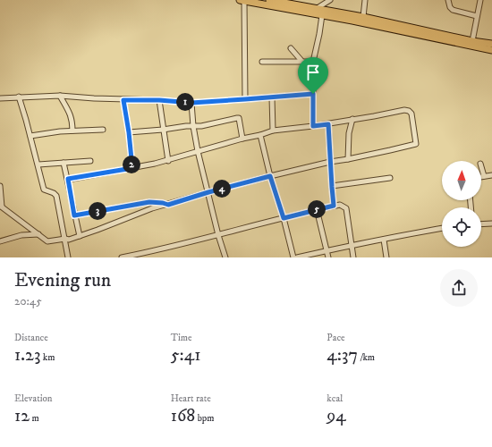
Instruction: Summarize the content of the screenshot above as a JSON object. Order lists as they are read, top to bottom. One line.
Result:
{"north":"top","page":{"pins":["1","2","4","5","3"],"heading":["Evening run","20:45"],"stats":[["Distance","1.23 km"],["Time","5:41"],["Pace","4:37 /km"],["Elevation","12 m"],["Heart rate","168 bpm"],["kcal","94"]]}}
